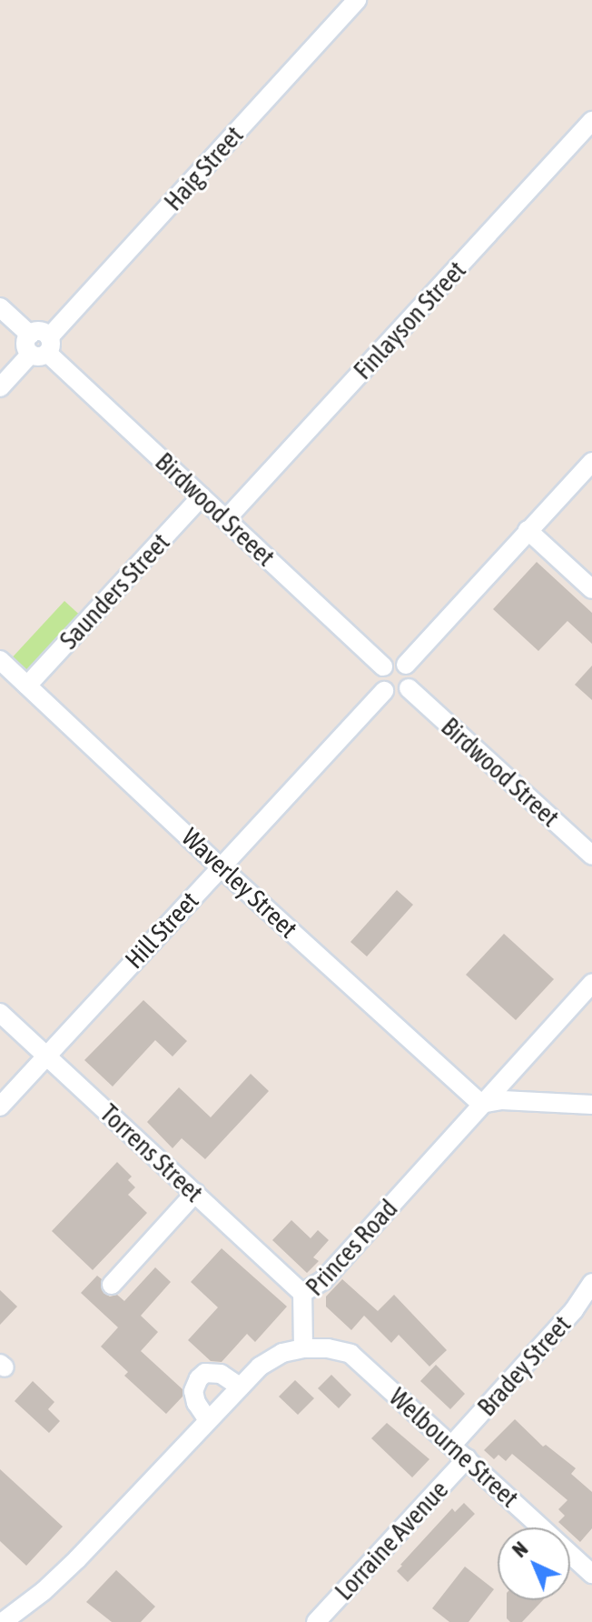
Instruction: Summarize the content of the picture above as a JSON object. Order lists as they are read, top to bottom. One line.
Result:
{"streets":{"street":["Haig Street","Finlayson Street","Birdwood Sreeet","Saunders Street","Birdwood Street","Waverley Street","Hill Street","Torrens Street","Princes Road","Bradey Street","Welbourne Street","Lorraine Avenue"]},"crossings":[["Haig Street","Birdwood Sreeet"],["Finlayson Street","Birdwood Sreeet"],["Birdwood Sreeet","Saunders Street"],["Birdwood Sreeet","Birdwood Street"],["Birdwood Sreeet","Hill Street"],["Saunders Street","Waverley Street"],["Birdwood Street","Hill Street"],["Waverley Street","Hill Street"],["Waverley Street","Princes Road"],["Hill Street","Torrens Street"],["Torrens Street","Princes Road"],["Princes Road","Welbourne Street"],["Bradey Street","Welbourne Street"],["Welbourne Street","Lorraine Avenue"]],"north":"top left"}
